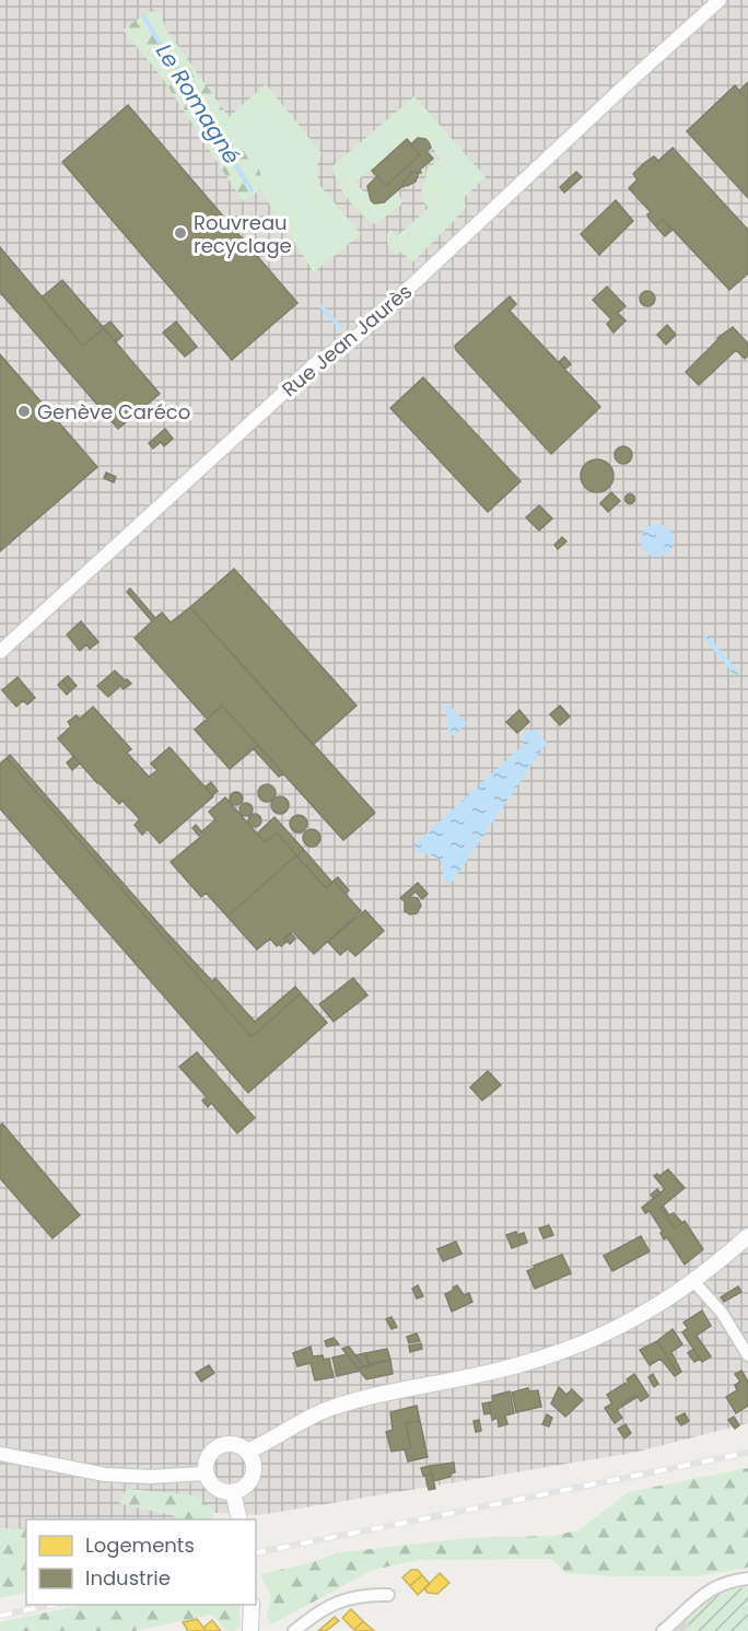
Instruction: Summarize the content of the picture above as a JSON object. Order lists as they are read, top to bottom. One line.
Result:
{"streets":{"street":["Rue Jean Jaurès"]},"water":["Le Romagné"],"places":["Rouvreau recyclage","Genève Caréco"],"legend":["Logements","Industrie"]}
